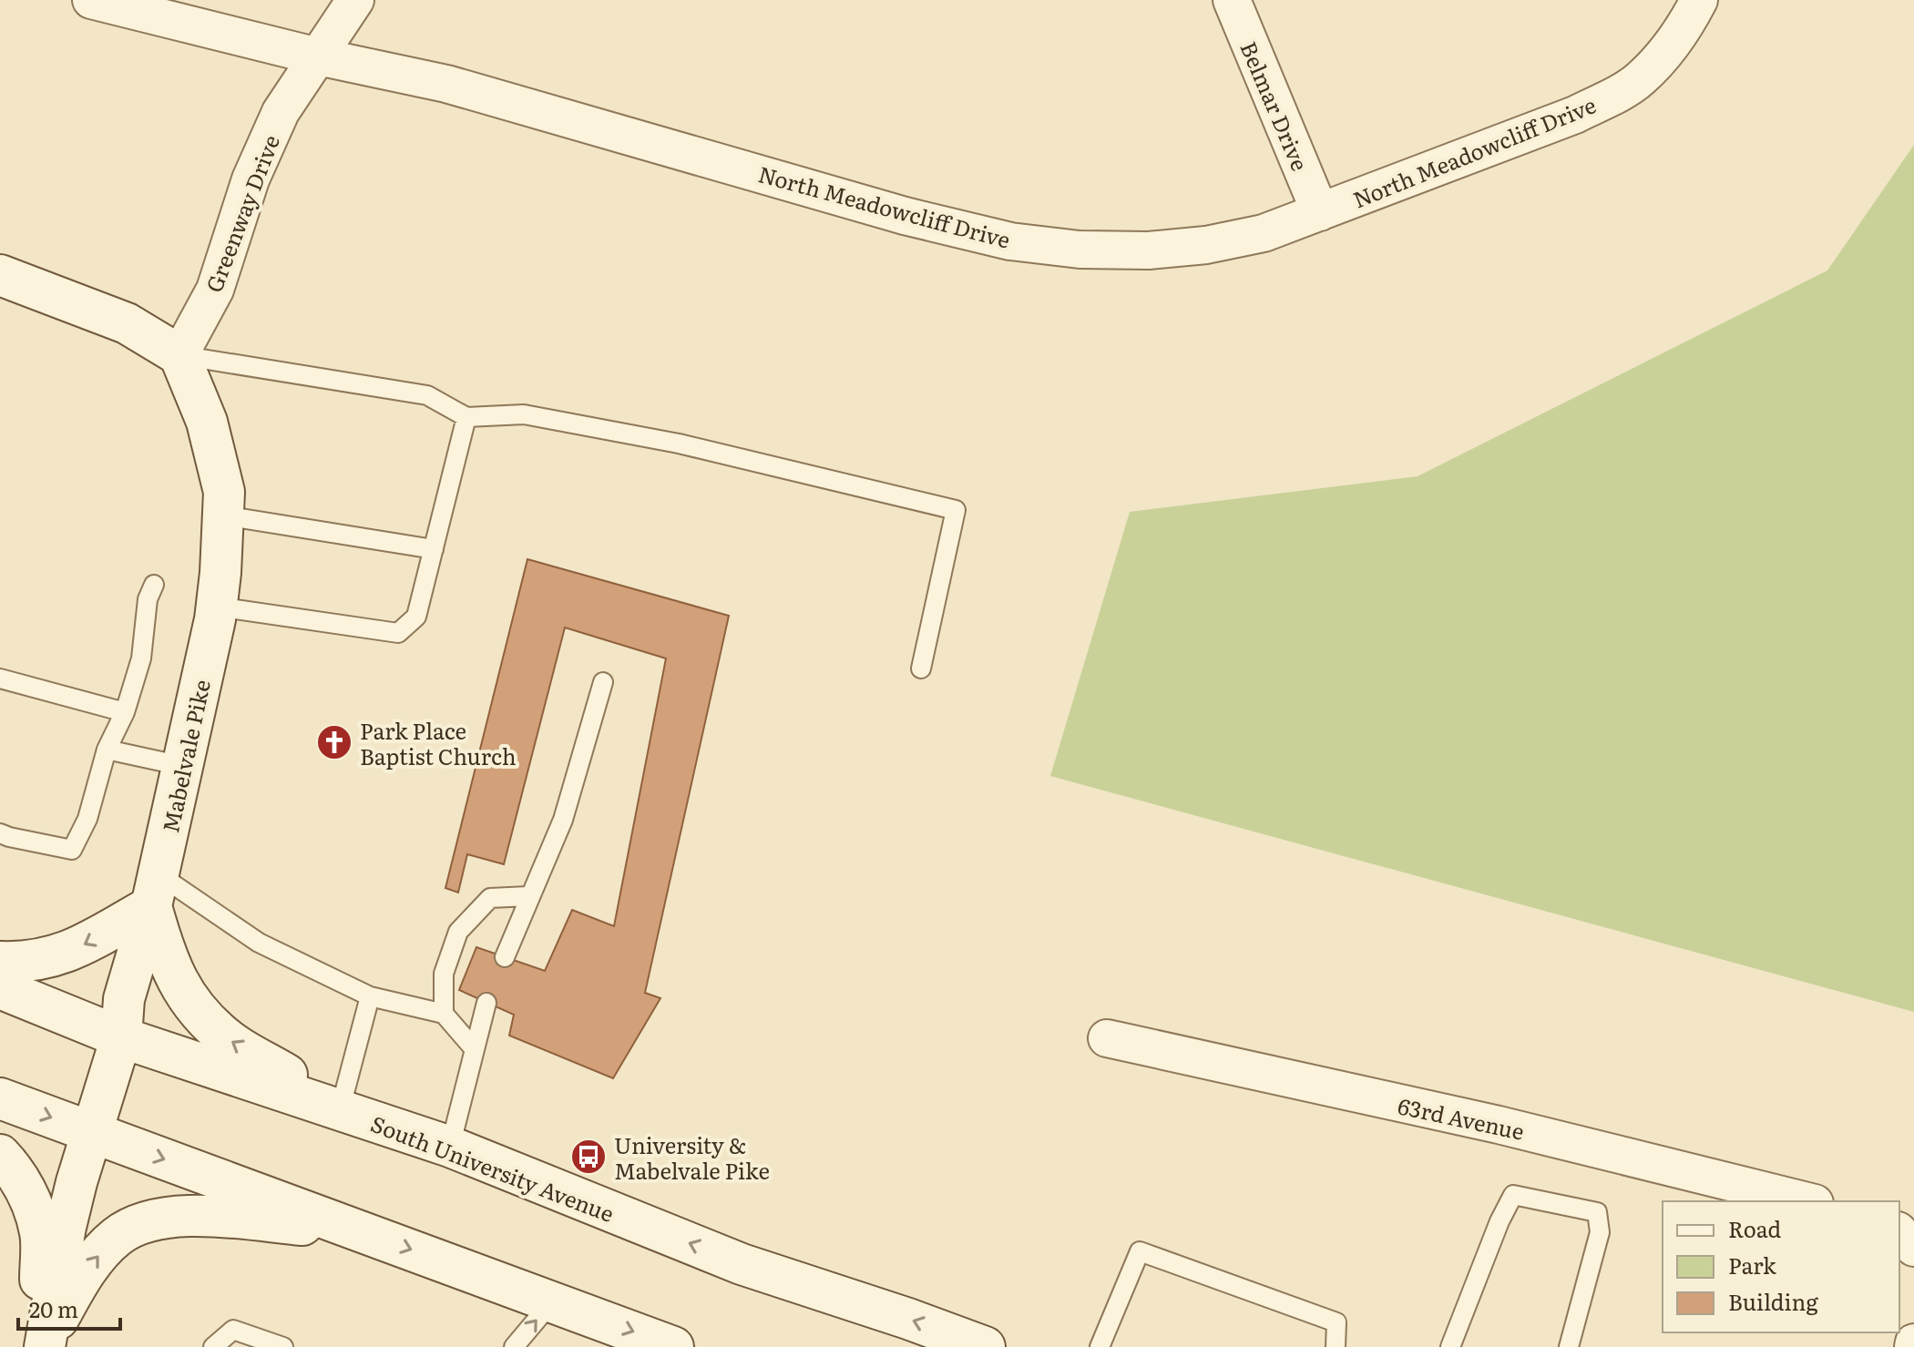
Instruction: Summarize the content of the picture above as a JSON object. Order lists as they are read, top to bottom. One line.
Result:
{"streets":{"main road":["Mabelvale Pike","South University Avenue"],"street":["Belmar Drive","North Meadowcliff Drive","Greenway Drive","63rd Avenue"]},"crossings":[["Belmar Drive","North Meadowcliff Drive"],["North Meadowcliff Drive","Greenway Drive"],["Greenway Drive","Mabelvale Pike"],["Mabelvale Pike","South University Avenue"]],"places":{"church":["Park Place Baptist Church"],"bus stop":["University & Mabelvale Pike"]},"legend":["Road","Park","Building"],"scale_bar":"20 m"}
